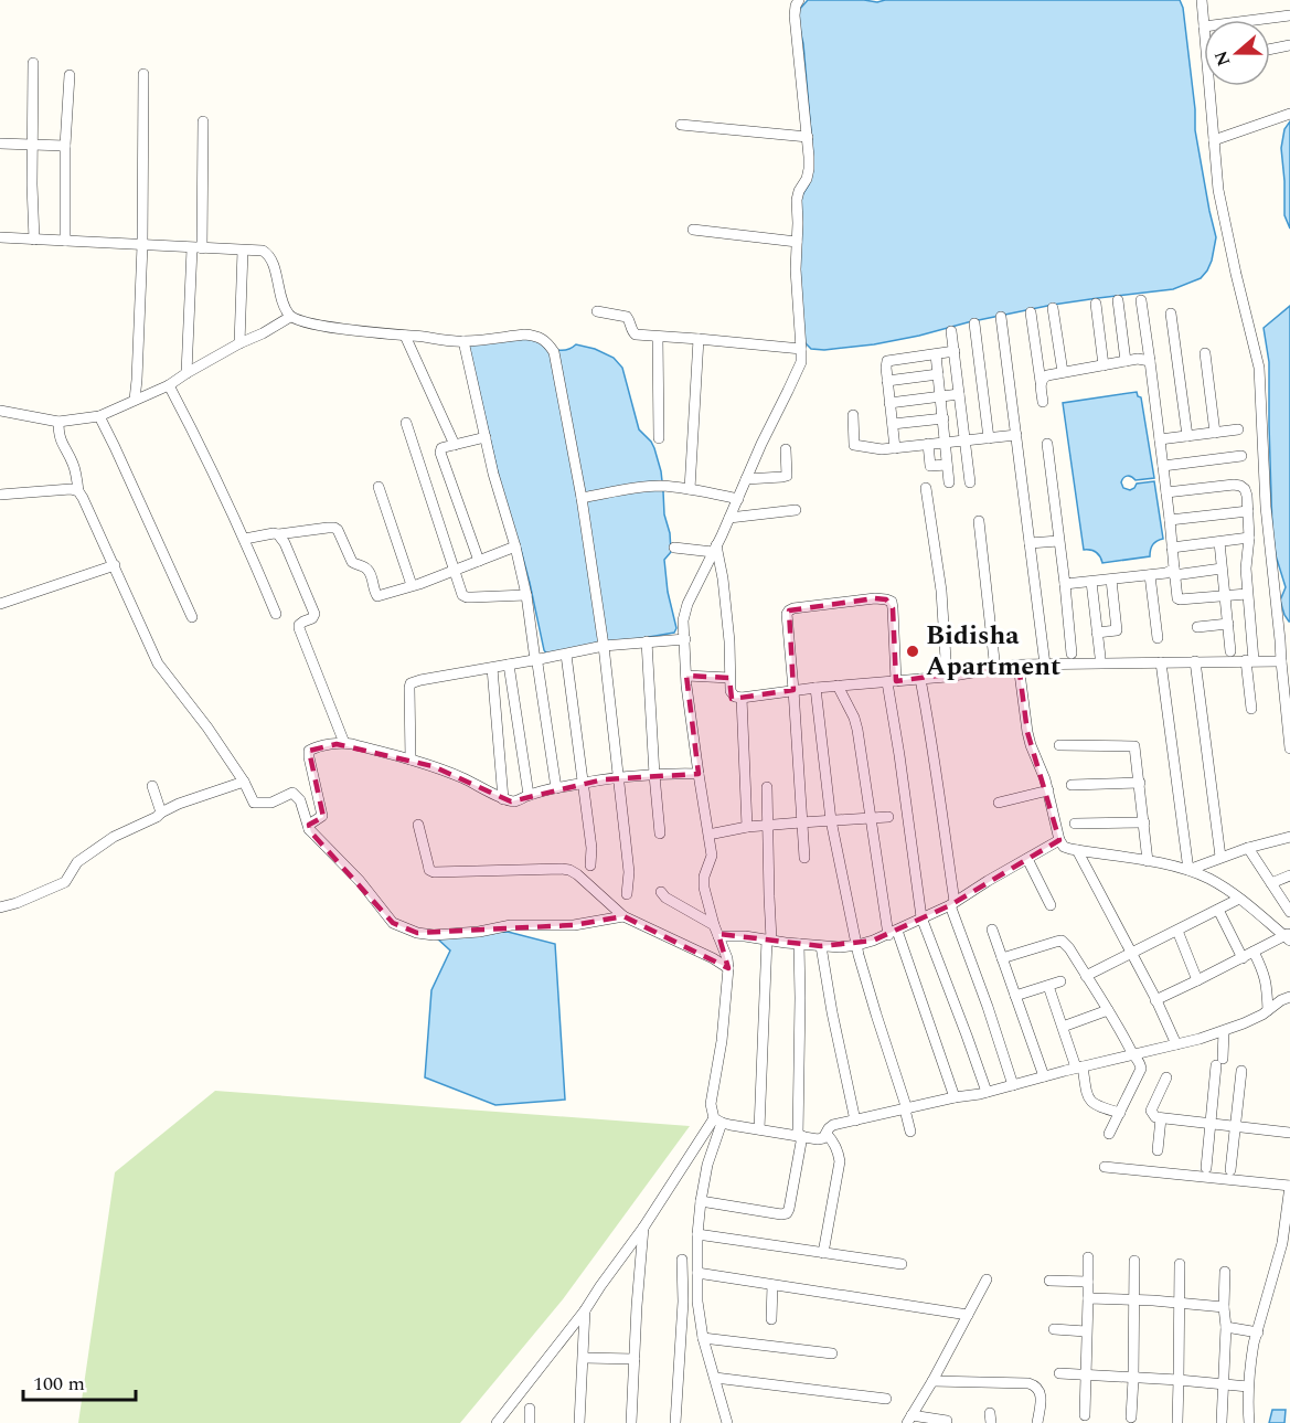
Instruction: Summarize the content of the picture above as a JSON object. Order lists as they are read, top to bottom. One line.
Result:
{"places":["Bidisha Apartment"],"scale_bar":"100 m","north":"left"}
